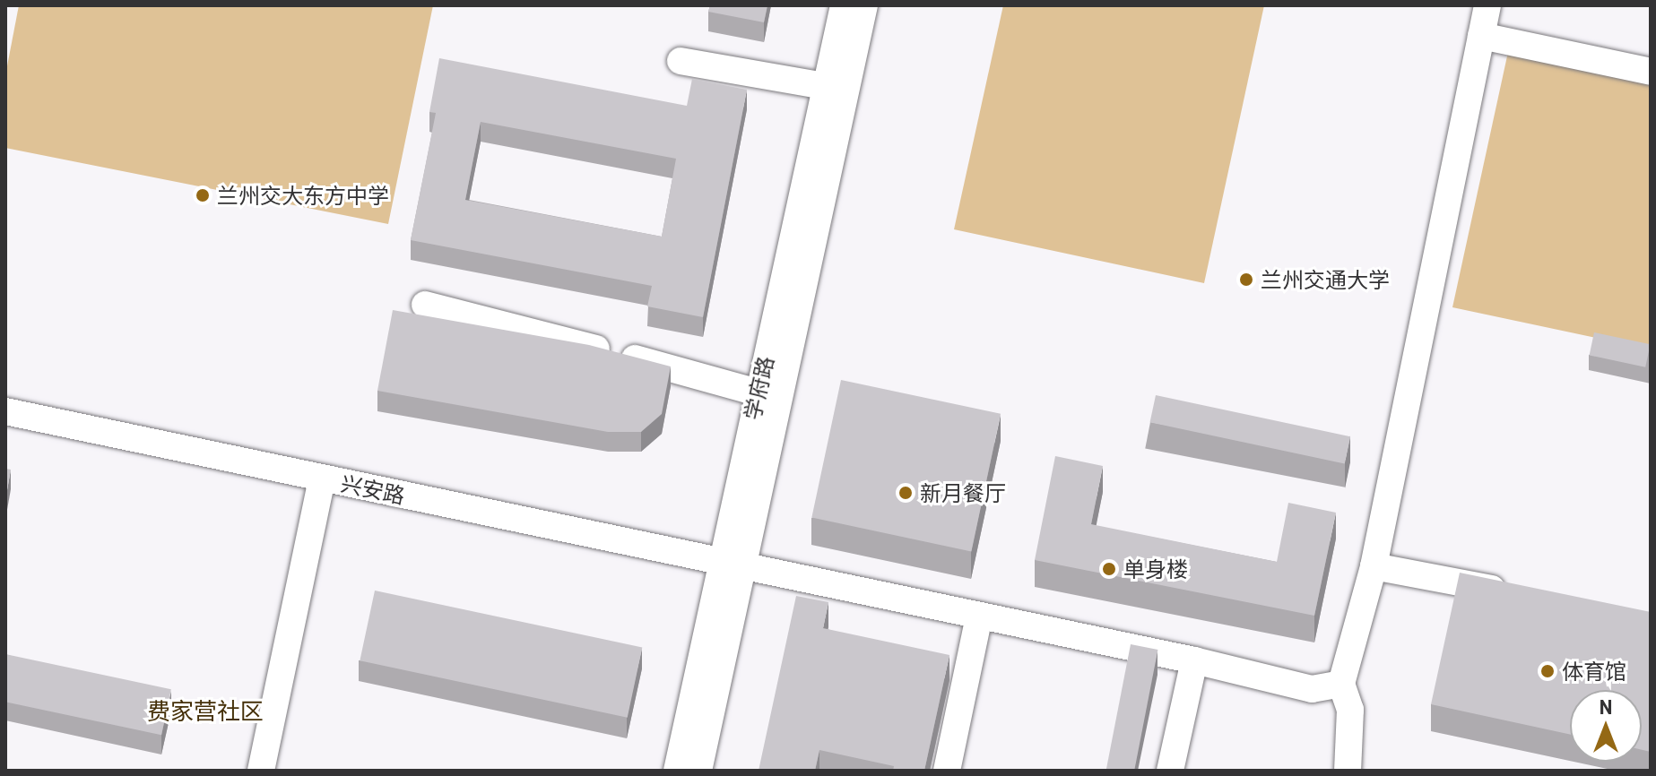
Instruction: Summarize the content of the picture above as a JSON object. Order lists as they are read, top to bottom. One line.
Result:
{"streets":{"street":["学府路","兴安路"]},"crossings":[["学府路","兴安路"]],"districts":["费家营社区"],"places":["兰州交大东方中学","兰州交通大学","新月餐厅","单身楼","体育馆"],"north":"top"}
